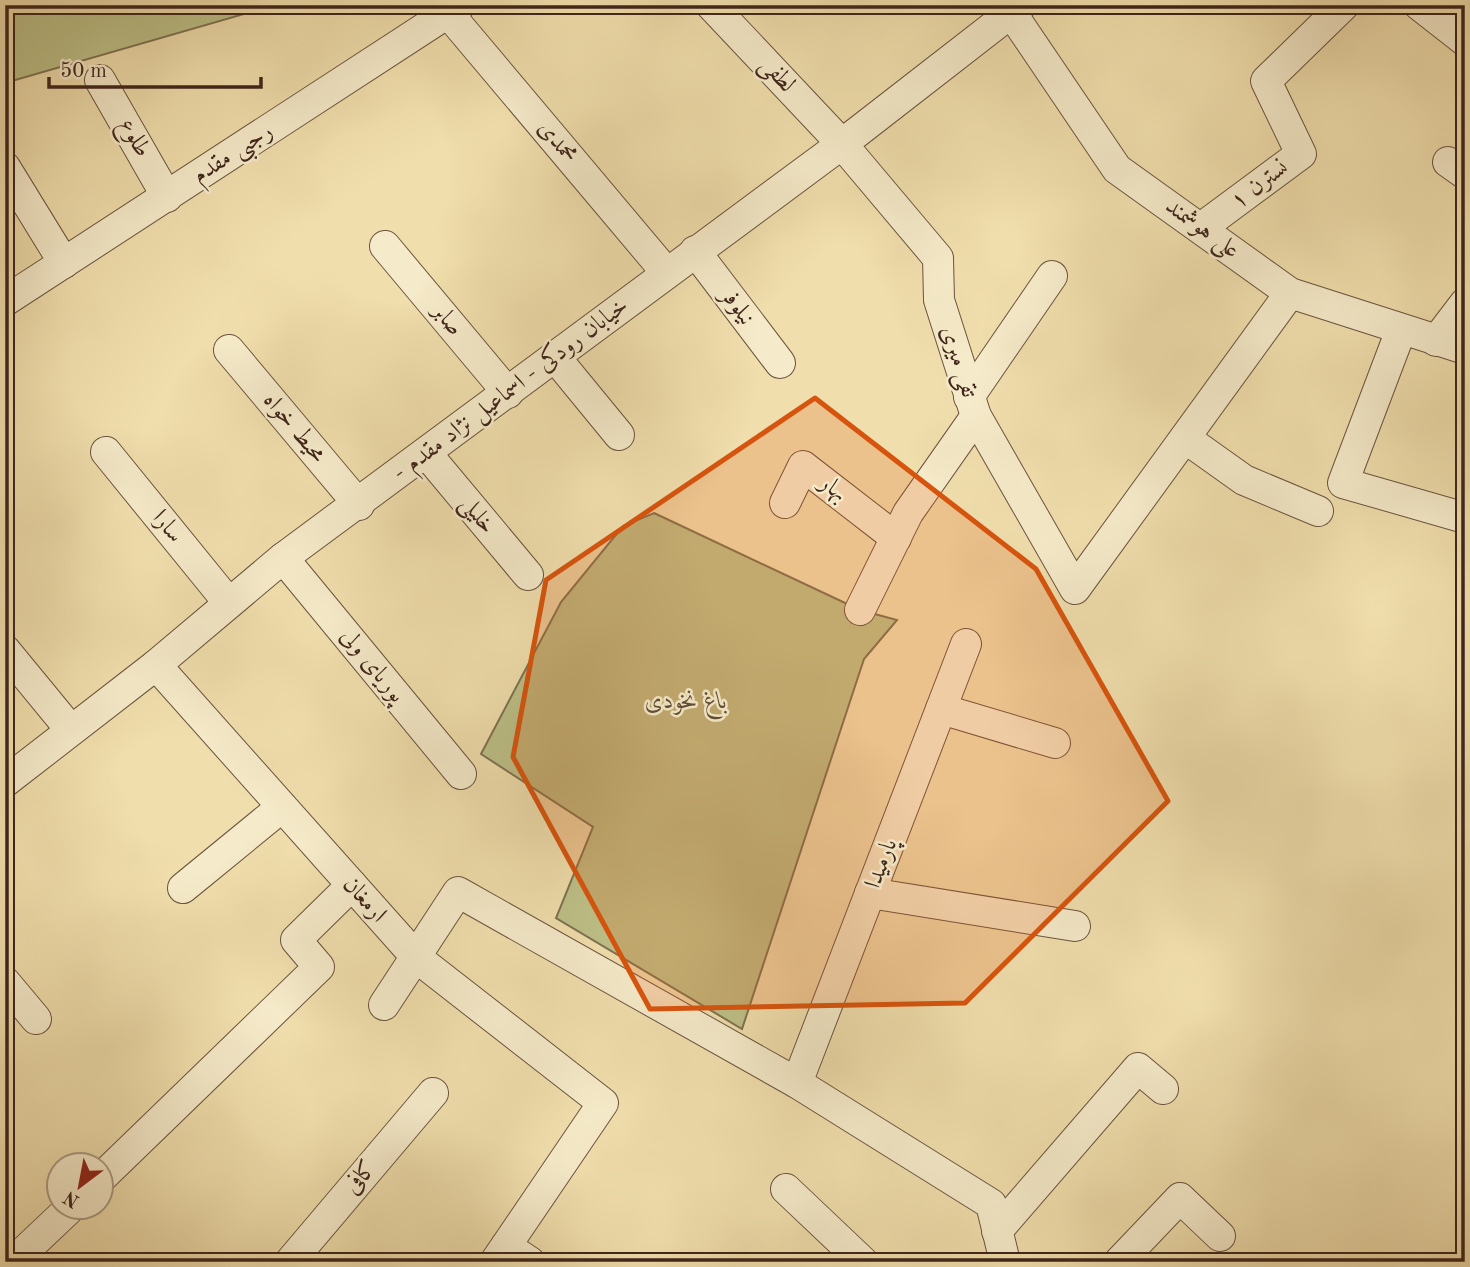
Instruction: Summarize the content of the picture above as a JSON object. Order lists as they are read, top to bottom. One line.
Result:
{"streets":{"street":["لطفی","طلوع","محمدی","رجبی مقدم","نسترن ۱","علی هوشمند","نیلوفر","صابر","تقی میری","- خیابان رودکی - اسماعیل نژاد مقدم","محیط خواه","بهار","خلیلی","سارا","پوریای ولی","پارمیدا","ارمغان","کافی"]},"crossings":[["لطفی","تقی میری"],["لطفی","- خیابان رودکی - اسماعیل نژاد مقدم"],["طلوع","رجبی مقدم"],["محمدی","رجبی مقدم"],["محمدی","- خیابان رودکی - اسماعیل نژاد مقدم"],["نسترن ۱","علی هوشمند"],["علی هوشمند","- خیابان رودکی - اسماعیل نژاد مقدم"],["نیلوفر","- خیابان رودکی - اسماعیل نژاد مقدم"],["صابر","- خیابان رودکی - اسماعیل نژاد مقدم"],["تقی میری","- خیابان رودکی - اسماعیل نژاد مقدم"],["- خیابان رودکی - اسماعیل نژاد مقدم","محیط خواه"],["- خیابان رودکی - اسماعیل نژاد مقدم","خلیلی"],["- خیابان رودکی - اسماعیل نژاد مقدم","سارا"],["- خیابان رودکی - اسماعیل نژاد مقدم","پوریای ولی"],["- خیابان رودکی - اسماعیل نژاد مقدم","ارمغان"]],"parks":["باغ نخودی"],"scale_bar":"50 m","north":"bottom left"}
